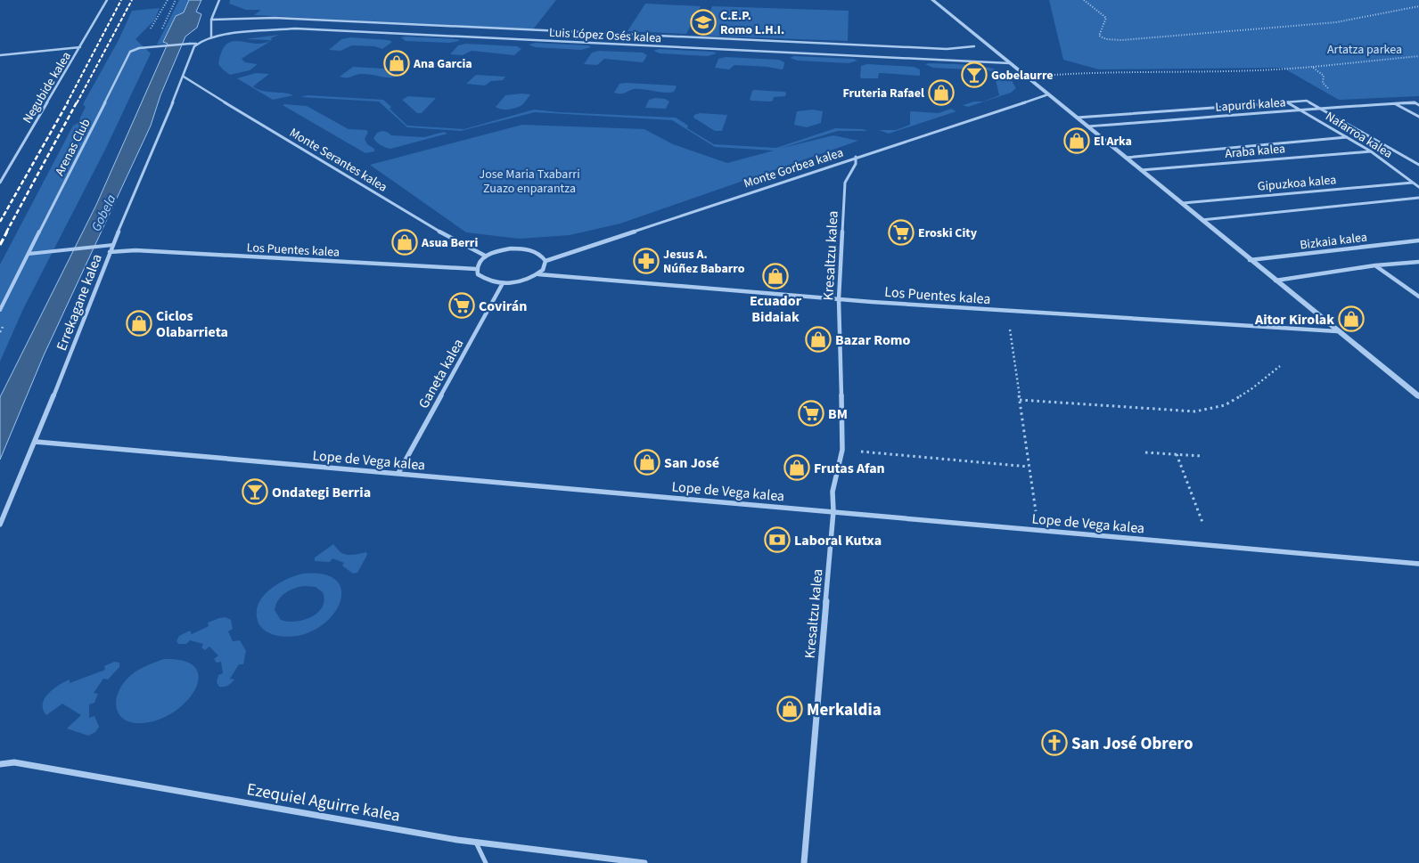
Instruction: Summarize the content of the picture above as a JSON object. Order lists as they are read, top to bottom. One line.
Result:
{"streets":{"street":["Luis López Osés kalea","Negubide kalea","Lapurdi kalea","Nafarroa kalea","Arenas Club","Araba kalea","Monte Serantes kalea","Monte Gorbea kalea","Gipuzkoa kalea","Bizkaia kalea","Los Puentes kalea","Kresaltzu kalea","Errekagane kalea","Ganeta kalea","Lope de Vega kalea","Ezequiel Aguirre kalea"]},"crossings":[["Luis López Osés kalea","Errekagane kalea"],["Lapurdi kalea","Nafarroa kalea"],["Nafarroa kalea","Araba kalea"],["Nafarroa kalea","Gipuzkoa kalea"],["Monte Serantes kalea","Errekagane kalea"],["Monte Gorbea kalea","Kresaltzu kalea"],["Los Puentes kalea","Kresaltzu kalea"],["Los Puentes kalea","Errekagane kalea"],["Kresaltzu kalea","Lope de Vega kalea"],["Errekagane kalea","Lope de Vega kalea"],["Ganeta kalea","Lope de Vega kalea"]],"water":["Gobela"],"parks":["Artatza parkea","Jose Maria Txabarri Zuazo enparantza"],"places":{"school or university":["C.E.P. Romo L.H.I."],"shop":["Ana Garcia","Fruteria Rafael","El Arka","Asua Berri","Ecuador Bidaiak","Aitor Kirolak","Ciclos Olabarrieta","Bazar Romo","San José","Frutas Afan","Merkaldia"],"bar":["Gobelaurre","Ondategi Berria"],"supermarket":["Eroski City","Covirán","BM"],"pharmacy":["Jesus A. Núñez Babarro"],"bank":["Laboral Kutxa"],"church":["San José Obrero"]}}
